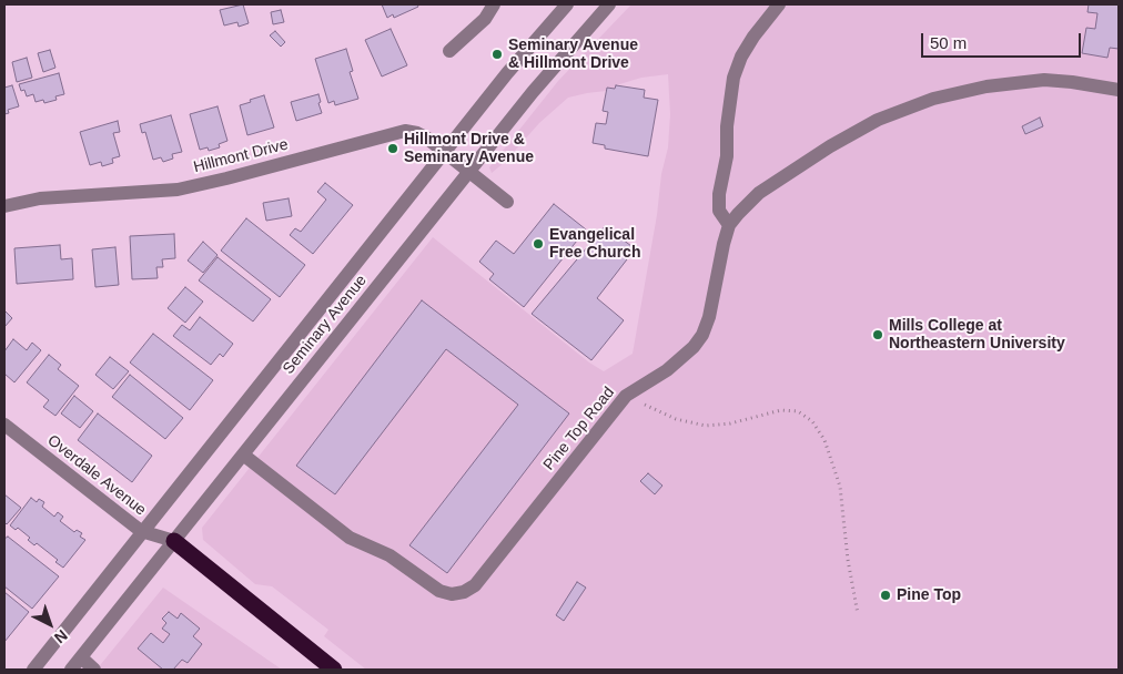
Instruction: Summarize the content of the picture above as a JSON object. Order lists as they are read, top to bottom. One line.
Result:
{"streets":{"street":["Hillmont Drive","Seminary Avenue","Pine Top Road","Overdale Avenue"]},"crossings":[["Hillmont Drive","Seminary Avenue"],["Seminary Avenue","Pine Top Road"],["Seminary Avenue","Overdale Avenue"]],"places":["Seminary Avenue & Hillmont Drive","Hillmont Drive & Seminary Avenue","Evangelical Free Church","Mills College at Northeastern University","Pine Top"],"scale_bar":"50 m","north":"bottom right"}
